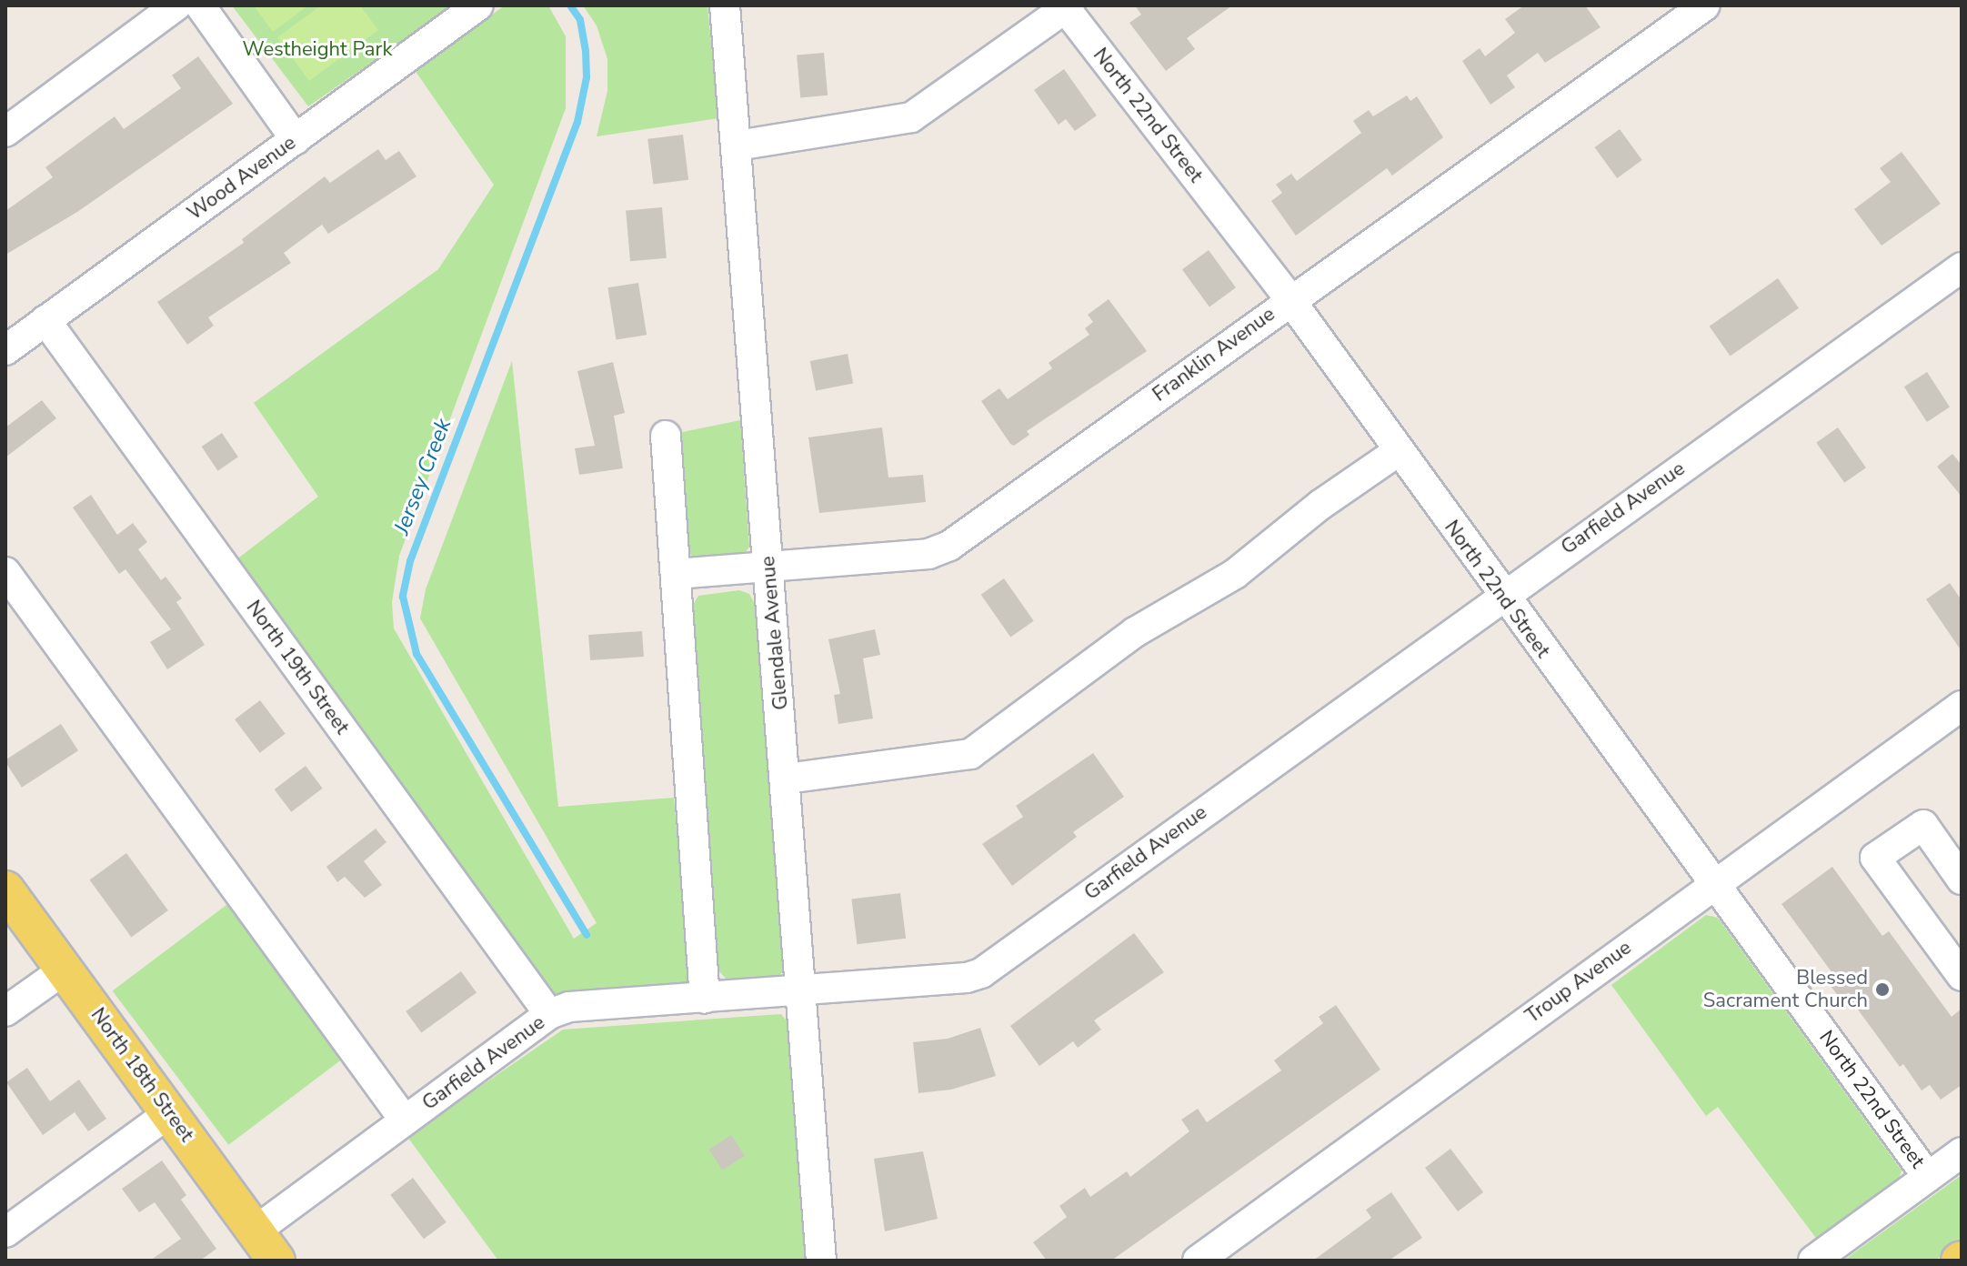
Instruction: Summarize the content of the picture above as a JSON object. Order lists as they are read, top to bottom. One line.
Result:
{"streets":{"main road":["North 18th Street"],"street":["North 22nd Street","Wood Avenue","Franklin Avenue","Garfield Avenue","Glendale Avenue","North 19th Street","Troup Avenue"]},"crossings":[["North 22nd Street","Franklin Avenue"],["North 22nd Street","Garfield Avenue"],["North 22nd Street","Troup Avenue"],["Wood Avenue","North 19th Street"],["Franklin Avenue","Glendale Avenue"],["Garfield Avenue","Glendale Avenue"],["Garfield Avenue","North 19th Street"],["Garfield Avenue","North 18th Street"]],"water":["Jersey Creek"],"parks":["Westheight Park"],"places":["Blessed Sacrament Church"]}
